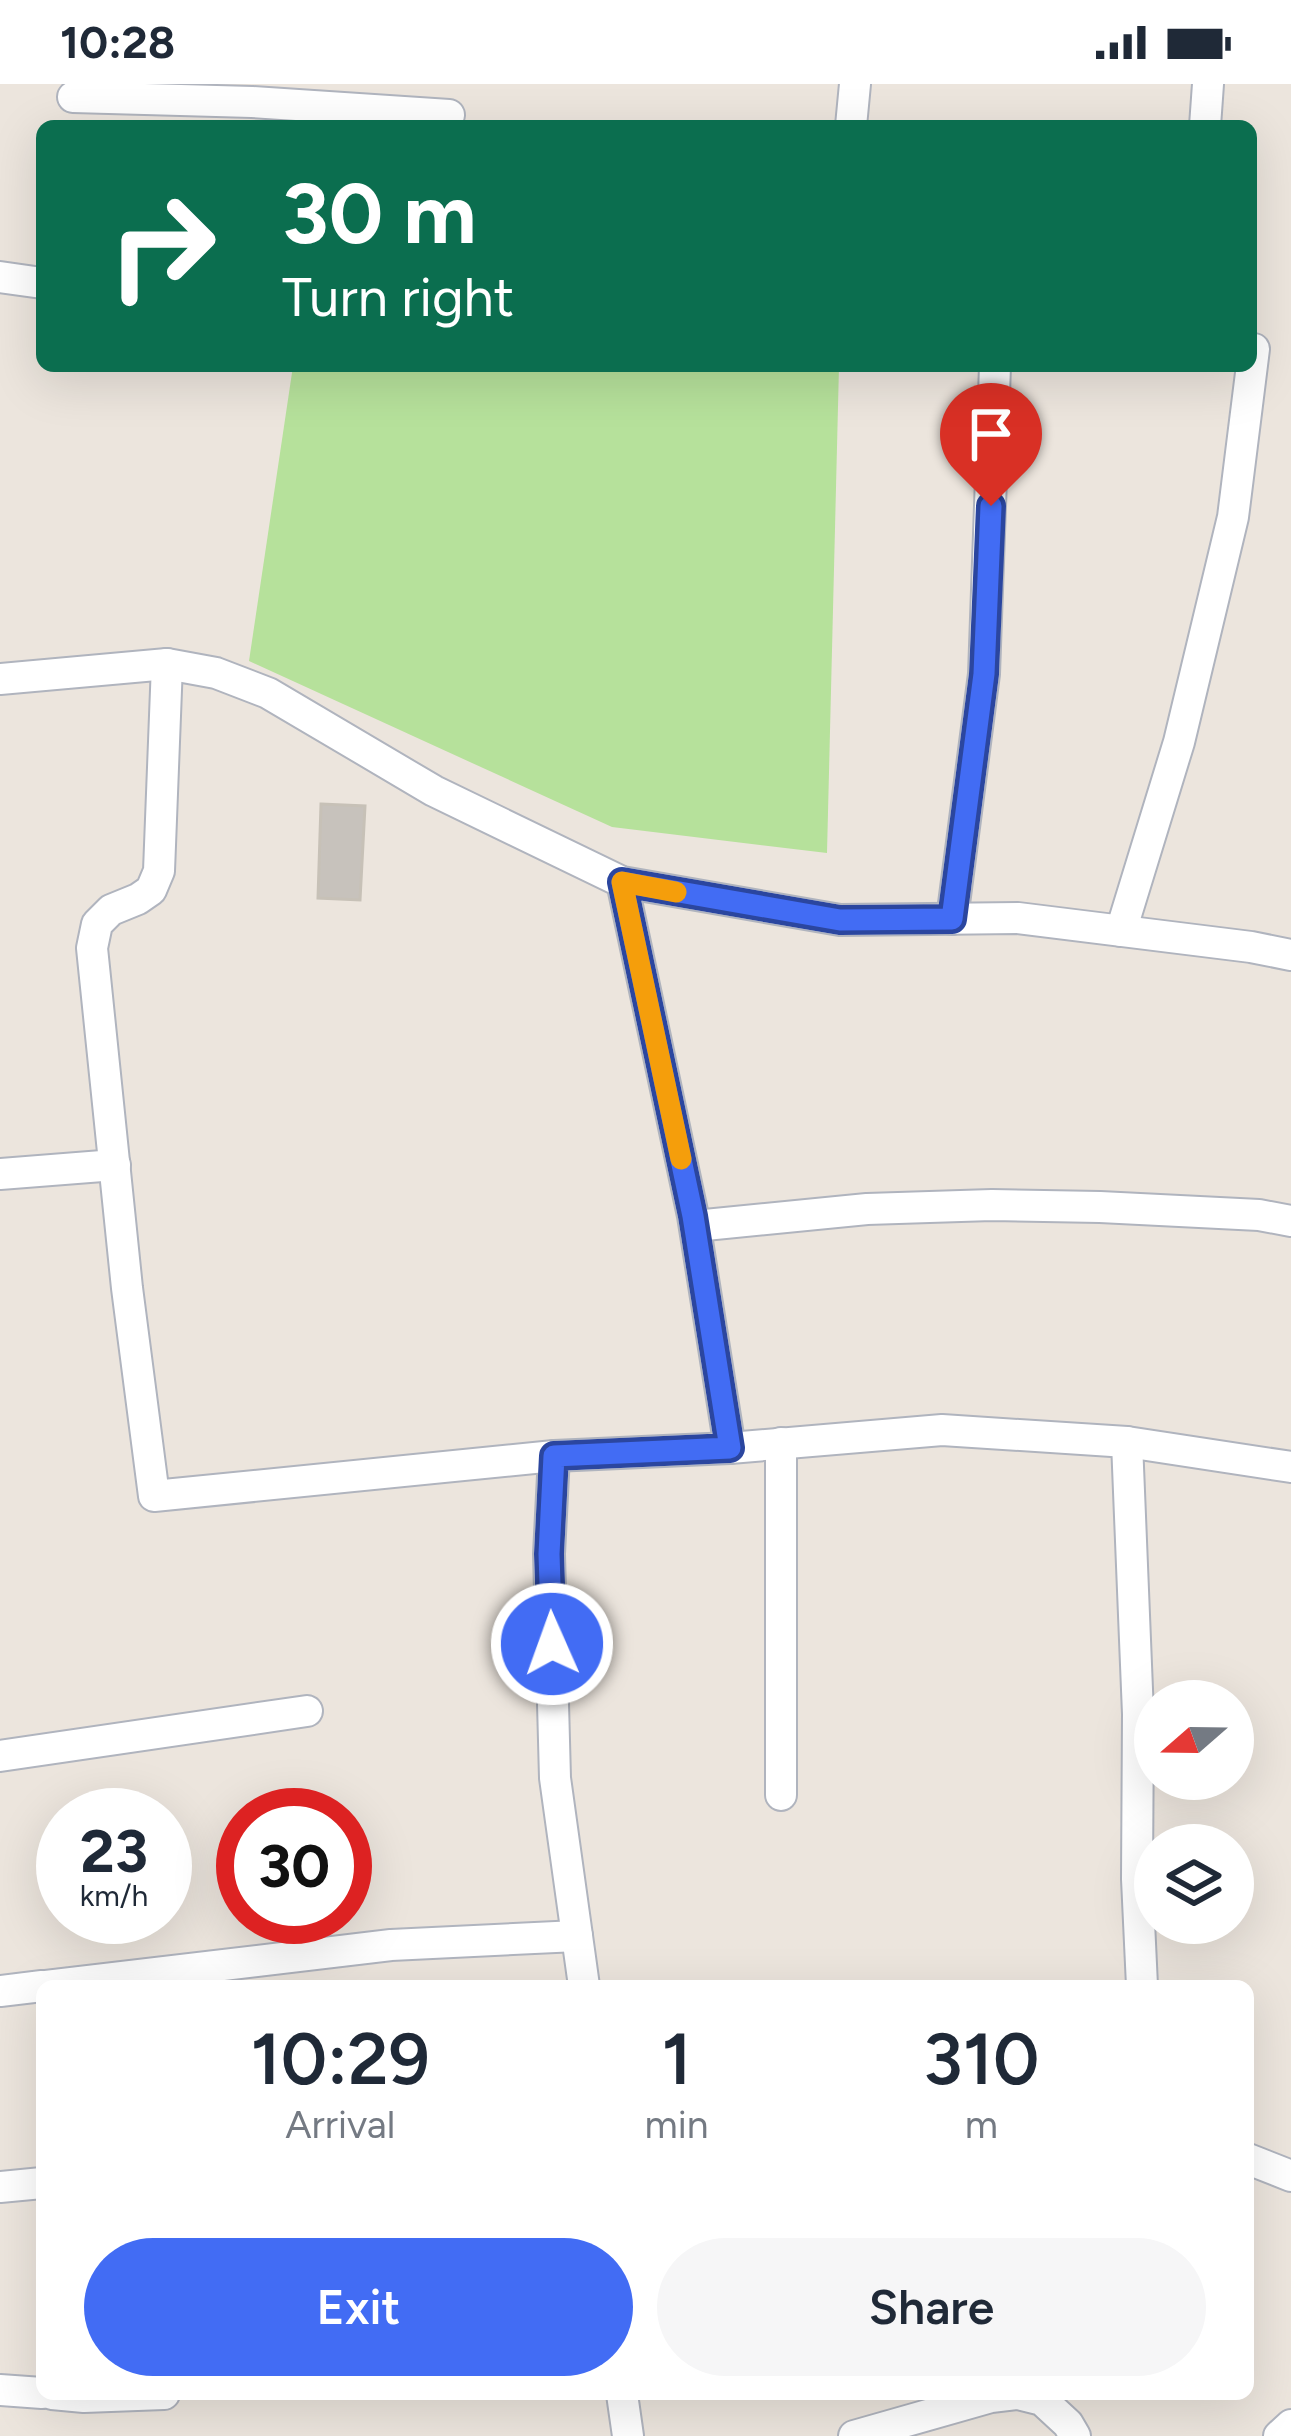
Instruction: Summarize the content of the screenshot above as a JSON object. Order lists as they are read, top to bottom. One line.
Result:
{"north":"left","page":{"status":"10:28","turn":["30 m","Turn right"],"speed":"23 km/h","limit":"30","eta":["10:29","Arrival","1","min","310","m"],"buttons":["Exit","Share"]}}
